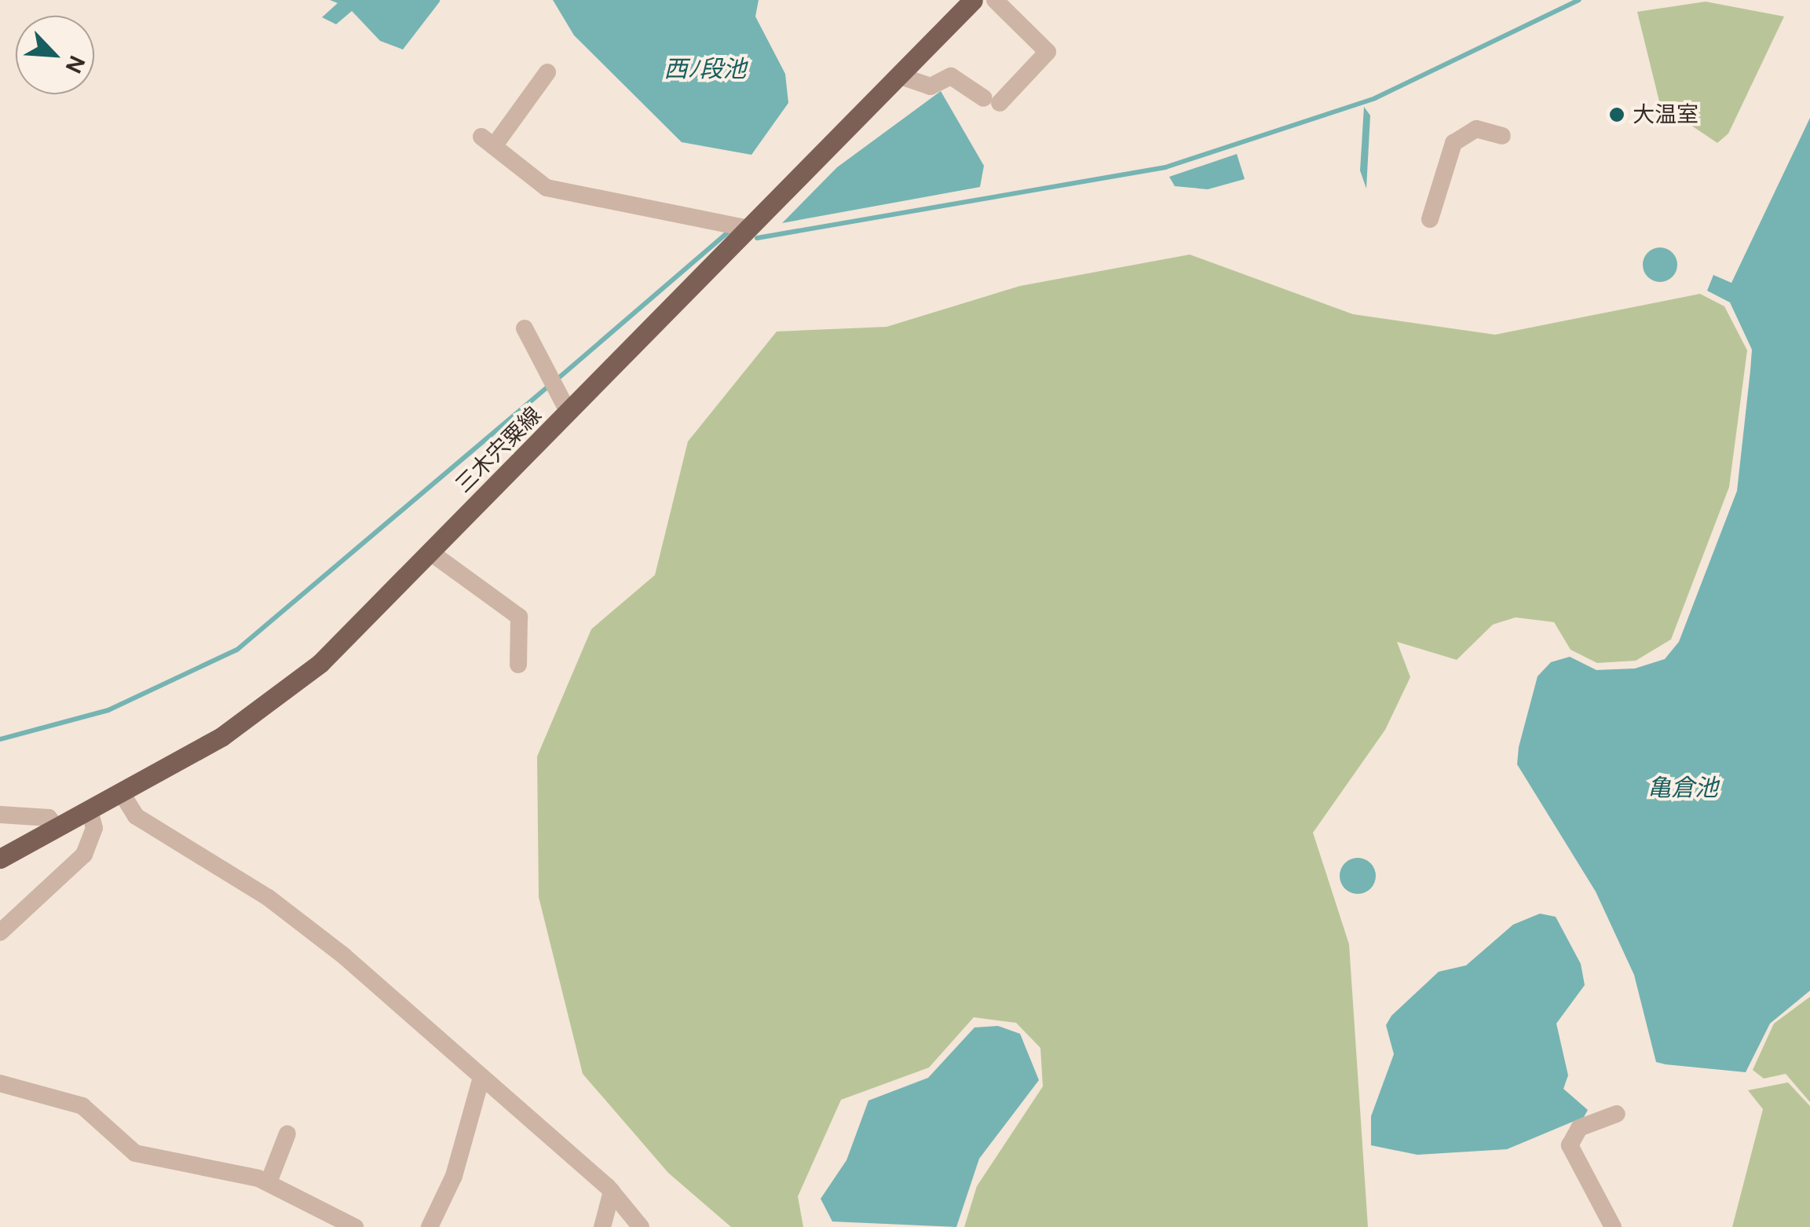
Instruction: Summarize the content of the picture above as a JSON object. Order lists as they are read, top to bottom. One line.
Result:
{"streets":{"main road":["三木宍粟線"]},"water":["西ﾉ段池","亀倉池"],"places":["大温室"],"north":"bottom right"}
